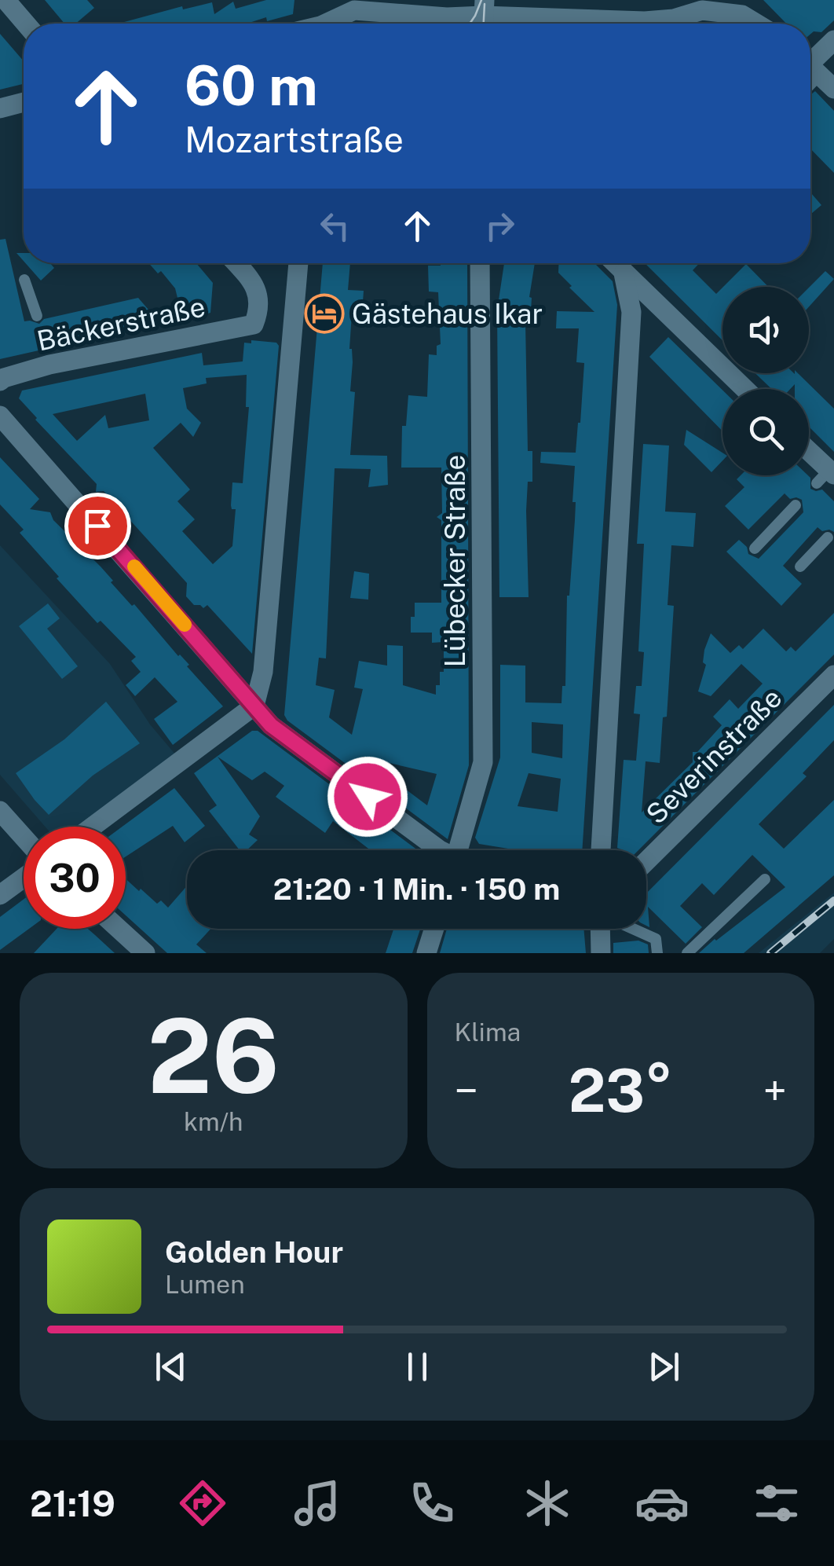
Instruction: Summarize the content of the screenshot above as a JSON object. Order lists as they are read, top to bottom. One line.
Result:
{"streets":{"street":["Bäckerstraße","Lübecker Straße","Severinstraße"]},"places":{"hotel":["Gästehaus Ikar"]},"page":{"turn":["60 m","Mozartstraße"],"limit":"30","trip":"21:20 · 1 Min. · 150 m","tile":[["26","km/h"],"Klima"],"heat":["−","23°","+"],"song":["Golden Hour","Lumen"],"tabs":"21:19"}}
